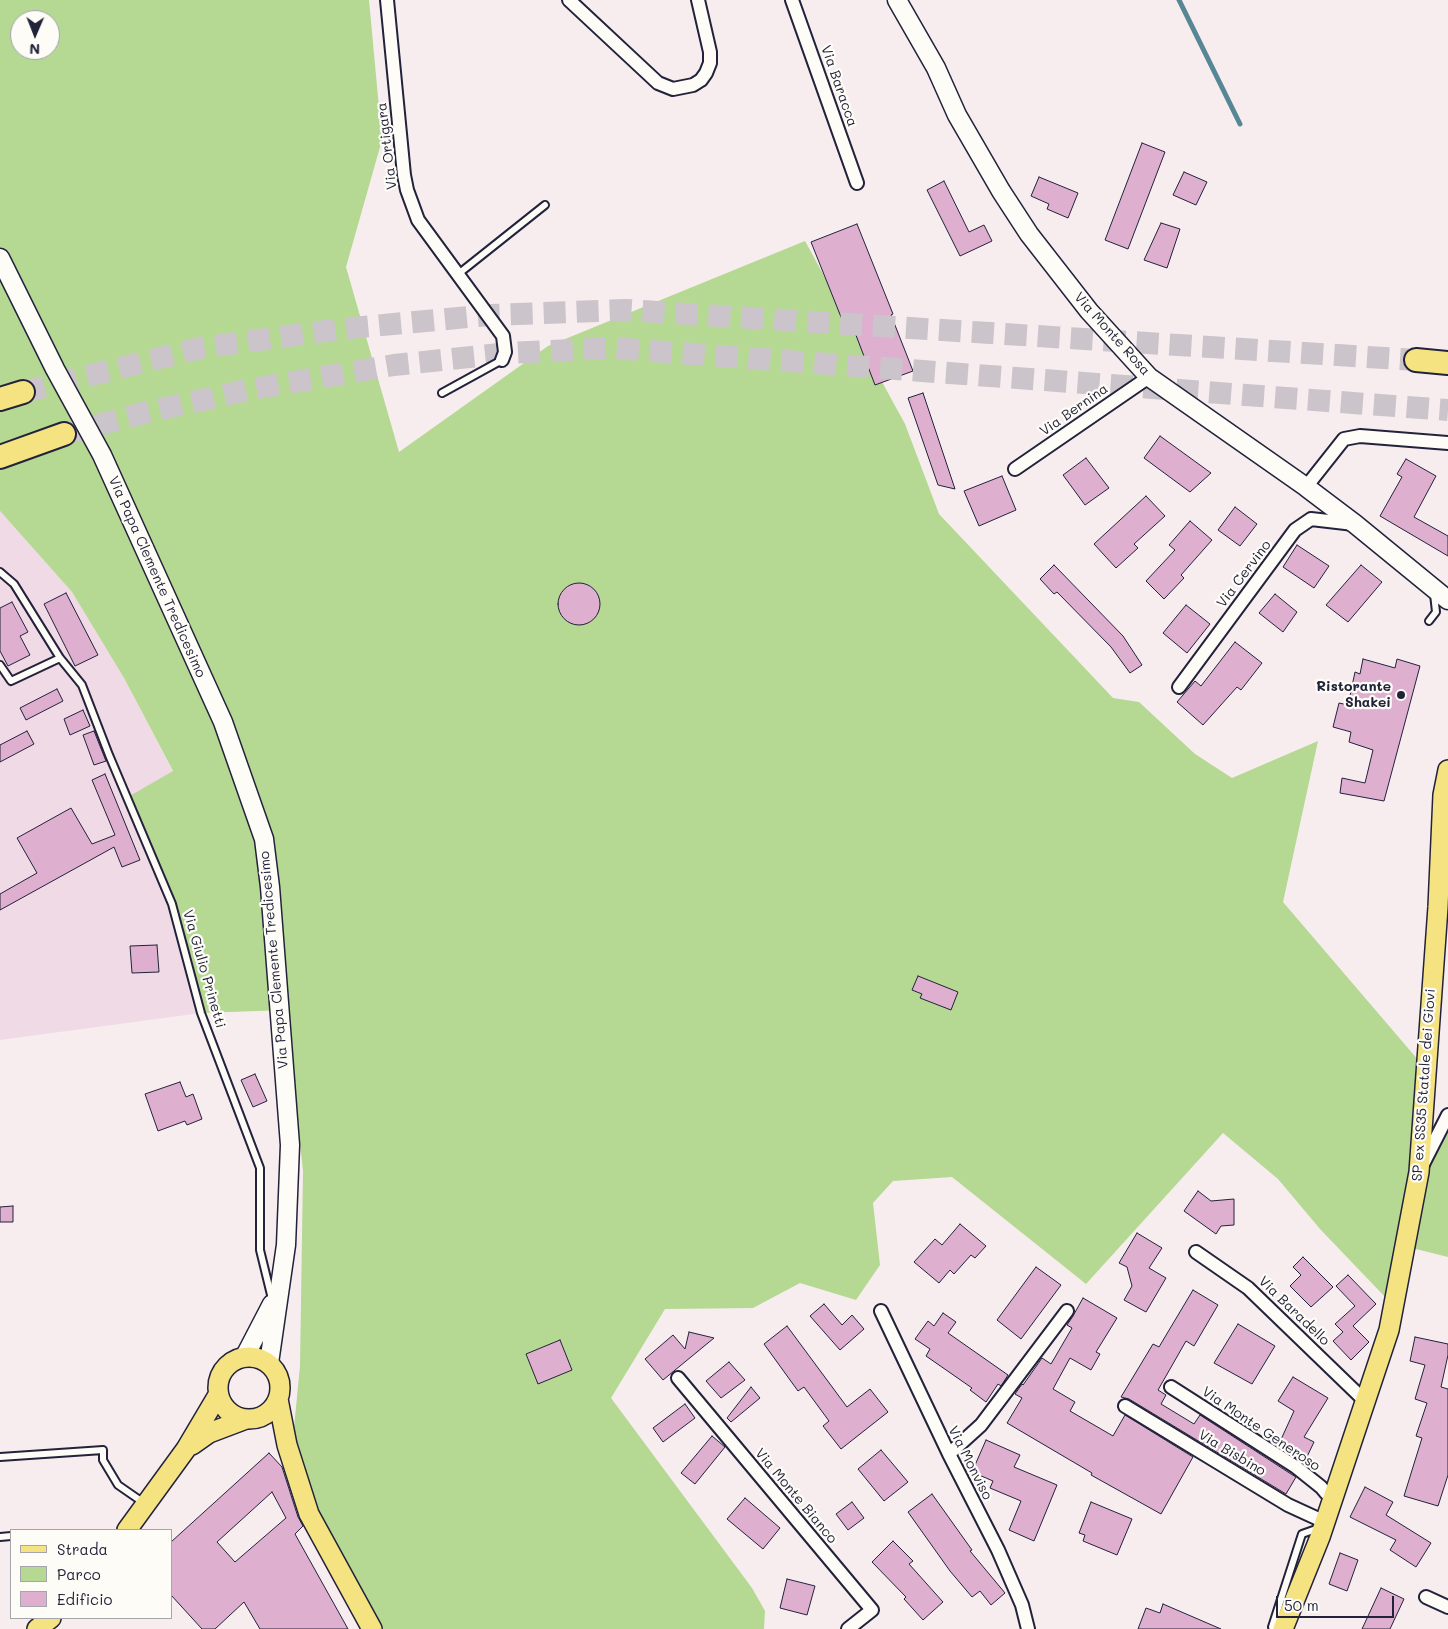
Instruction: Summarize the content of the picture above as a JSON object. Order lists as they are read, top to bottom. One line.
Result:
{"streets":{"main road":["SP ex SS35 Statale dei Giovi"],"street":["Via Baracca","Via Ortigara","Via Monte Rosa","Via Bernina","Via Cervino","Via Papa Clemente Tredicesimo","Via Baradello","Via Monte Generoso","Via Bisbino","Via Monviso","Via Monte Bianco"],"lane":["Via Giulio Prinetti"]},"crossings":[["Via Monte Rosa","Via Bernina"],["Via Monte Rosa","Via Cervino"],["Via Papa Clemente Tredicesimo","Via Giulio Prinetti"],["SP ex SS35 Statale dei Giovi","Via Baradello"],["SP ex SS35 Statale dei Giovi","Via Monte Generoso"],["SP ex SS35 Statale dei Giovi","Via Bisbino"]],"places":["Ristorante Shakei"],"legend":["Strada","Parco","Edificio"],"scale_bar":"50 m","north":"bottom"}
